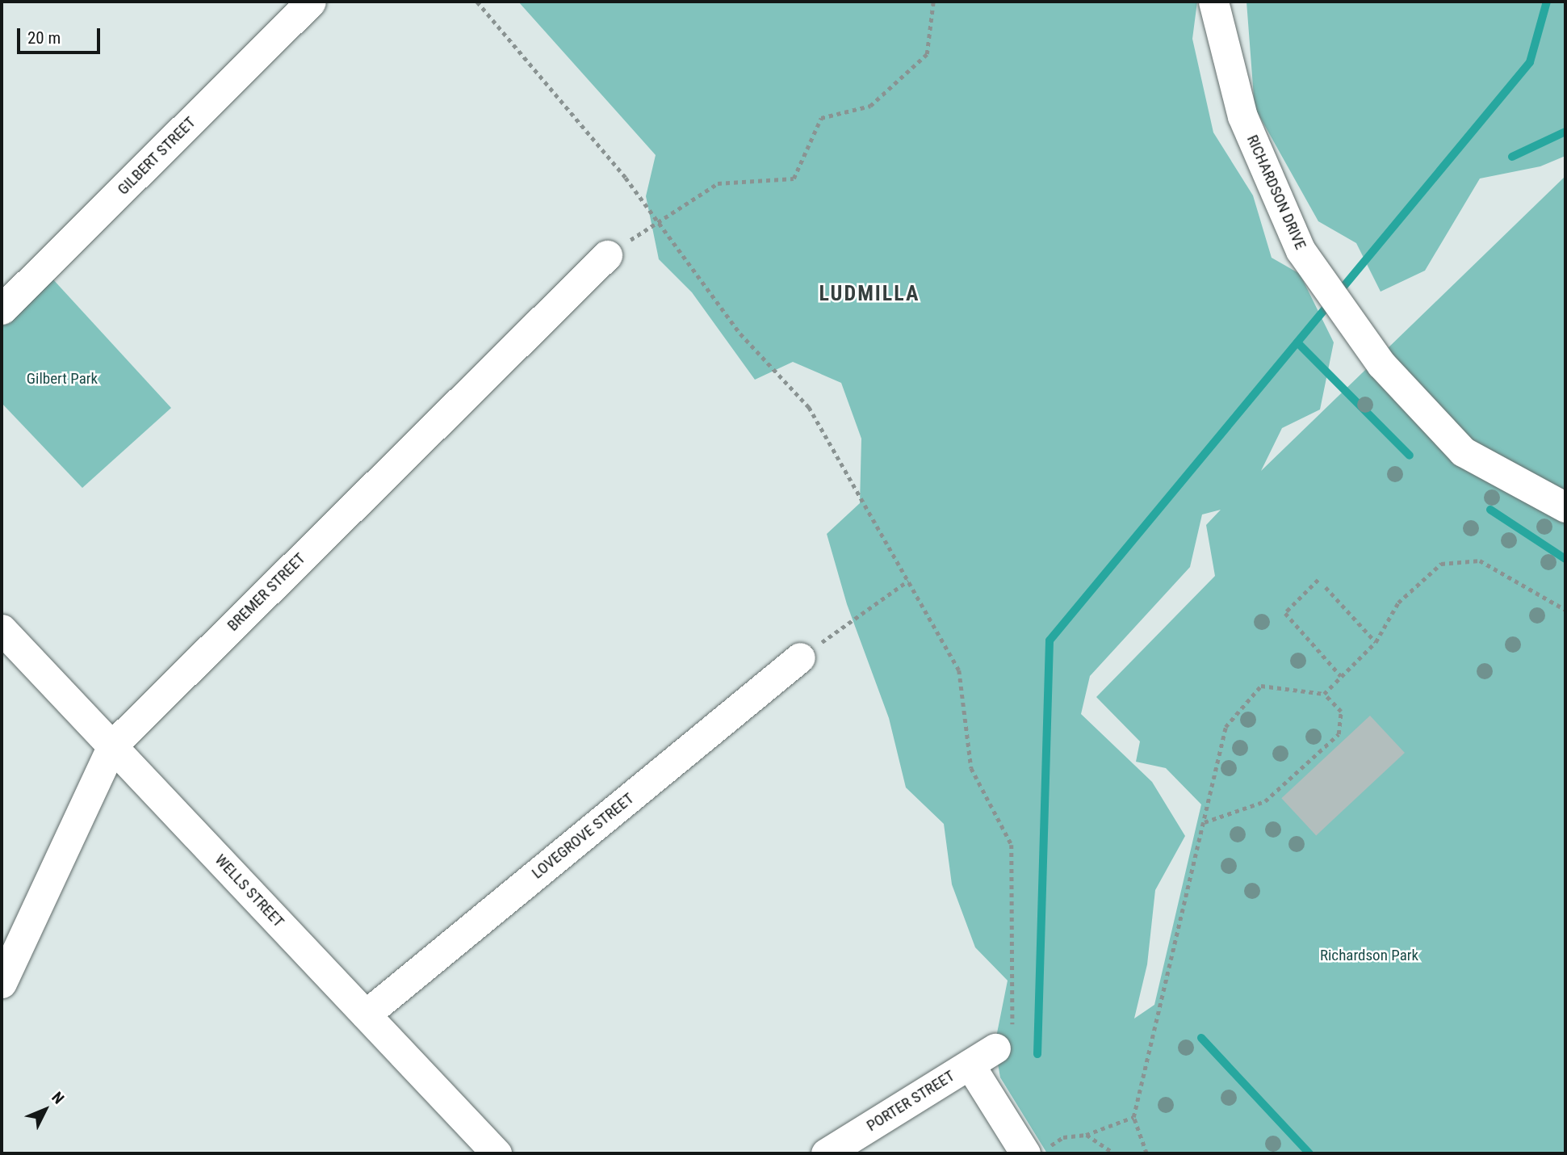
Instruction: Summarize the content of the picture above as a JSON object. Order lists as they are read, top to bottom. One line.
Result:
{"streets":{"street":["GILBERT STREET","RICHARDSON DRIVE","BREMER STREET","LOVEGROVE STREET","WELLS STREET","PORTER STREET"]},"crossings":[["BREMER STREET","WELLS STREET"],["LOVEGROVE STREET","WELLS STREET"]],"districts":["LUDMILLA"],"parks":["Gilbert Park","Richardson Park"],"scale_bar":"20 m","north":"top right"}
